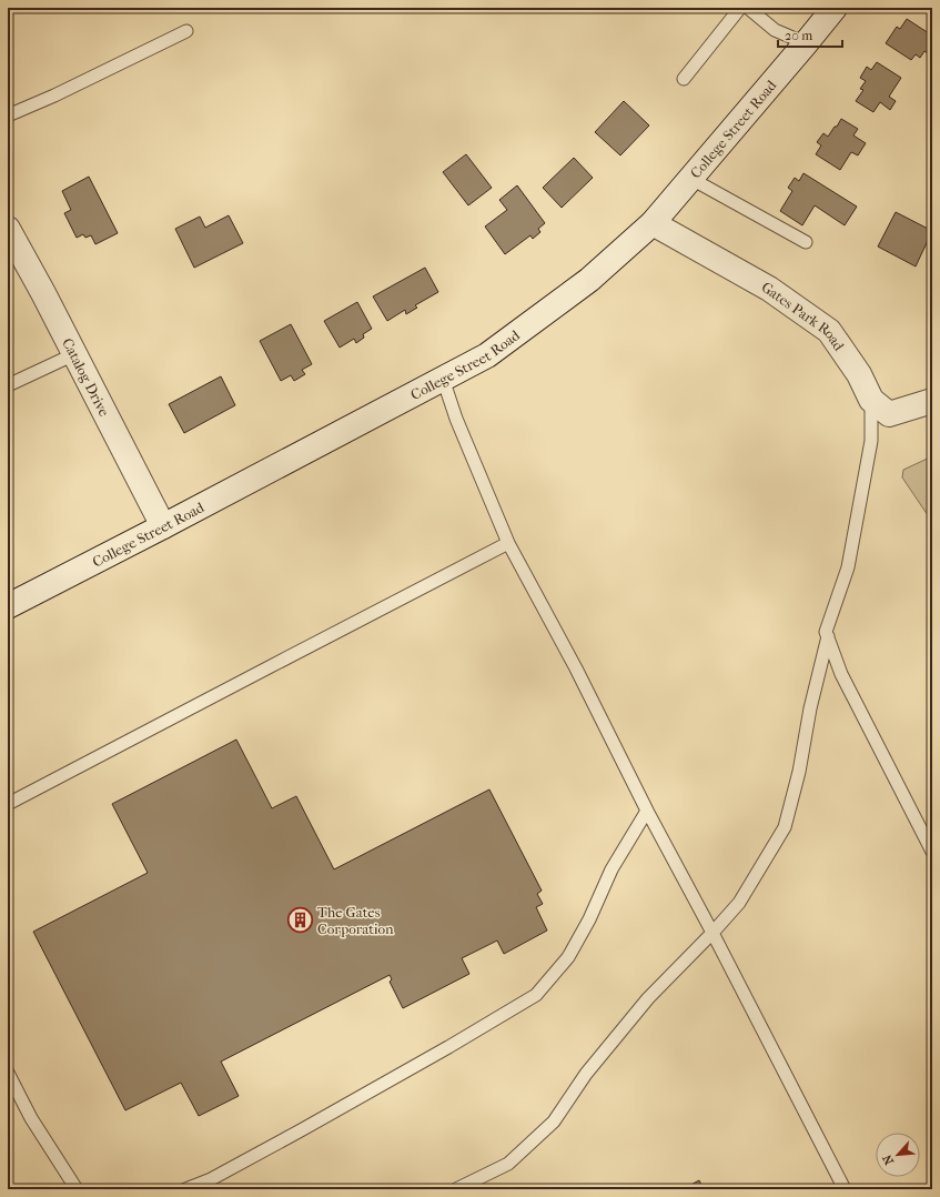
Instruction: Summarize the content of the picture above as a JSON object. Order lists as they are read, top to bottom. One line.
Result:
{"streets":{"street":["College Street Road","Gates Park Road","Catalog Drive"]},"crossings":[["College Street Road","Gates Park Road"],["College Street Road","Catalog Drive"]],"places":{"building":["The Gates Corporation"]},"scale_bar":"20 m","north":"bottom left"}
